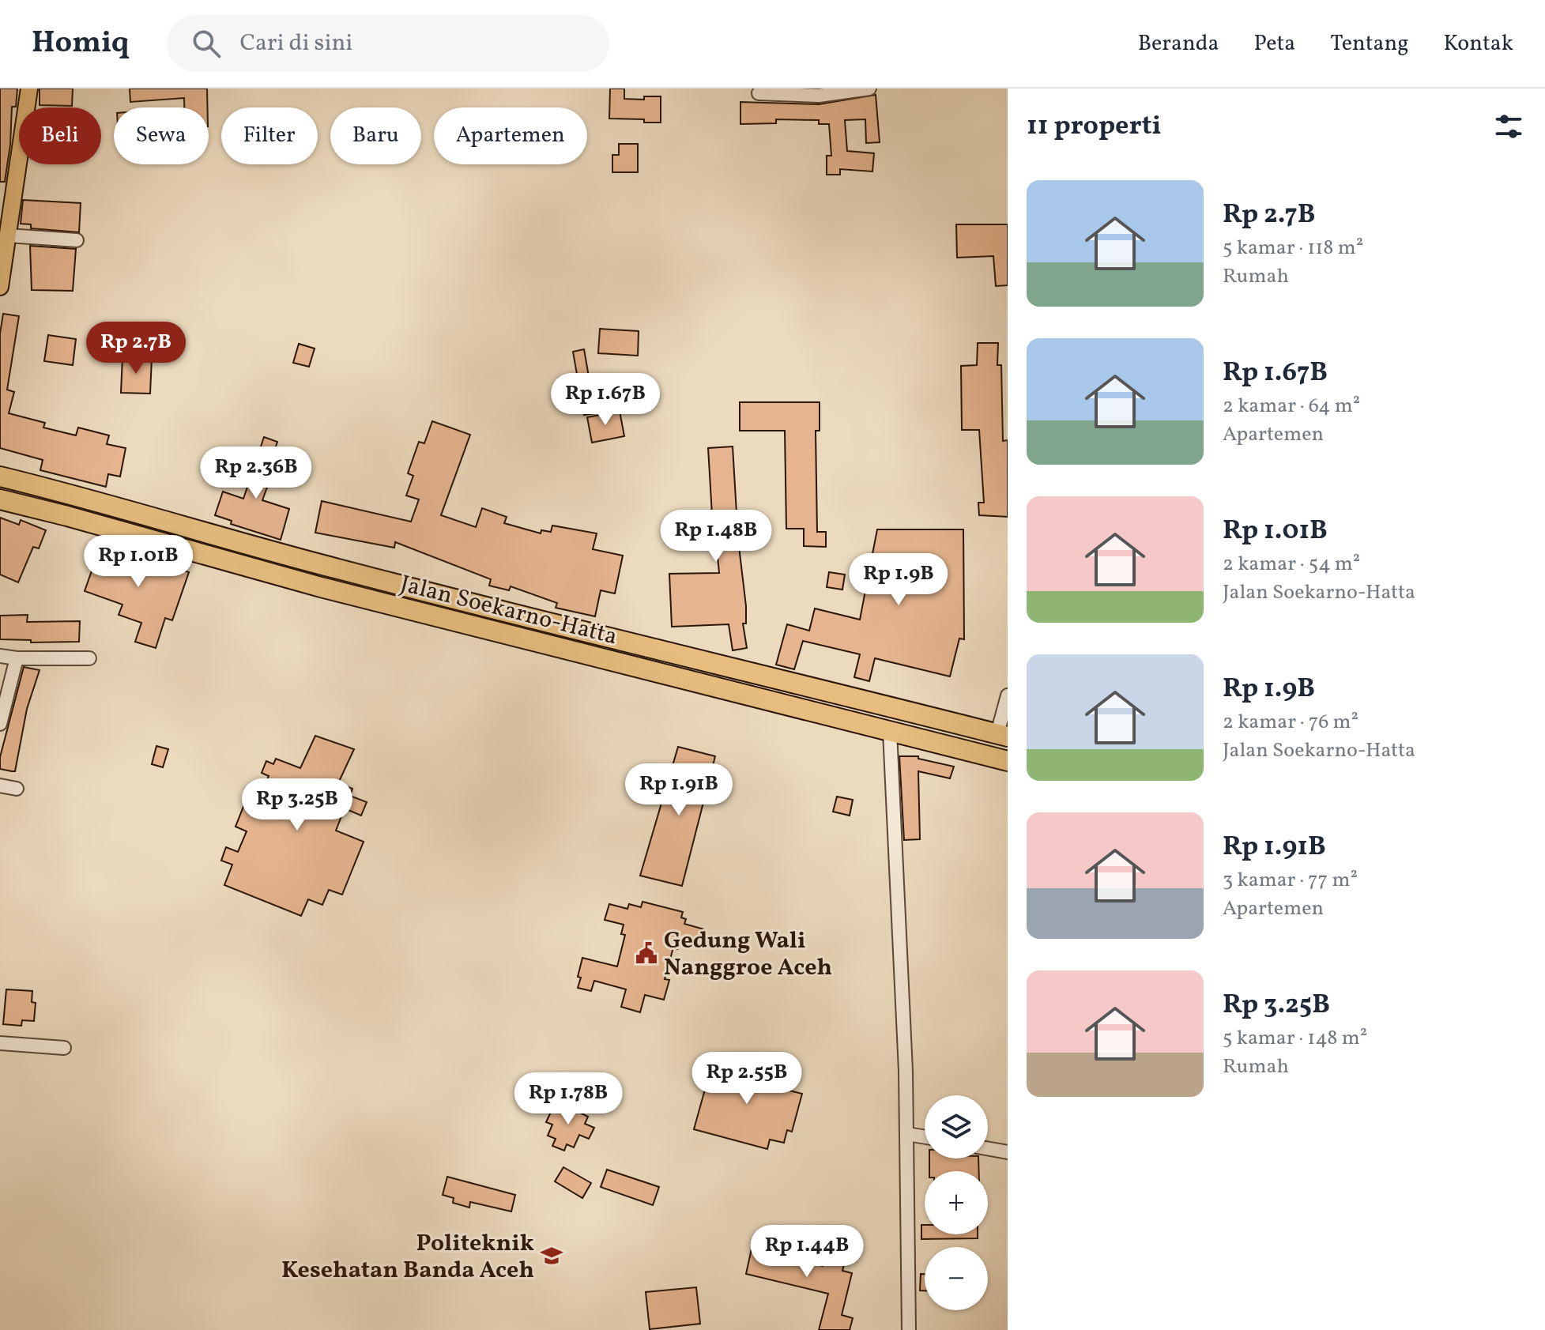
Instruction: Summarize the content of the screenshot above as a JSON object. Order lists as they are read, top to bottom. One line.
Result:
{"streets":{"highway":["Jalan Soekarno-Hatta"]},"places":{"public building":["Gedung Wali Nanggroe Aceh"],"school or university":["Politeknik Kesehatan Banda Aceh"]},"page":{"header":"Homiq","search":"Cari di sini","nav":["Beranda","Peta","Tentang","Kontak"],"heading":"11 properti","chip":["Beli","Sewa","Filter","Baru","Apartemen"],"list":[{"name":"Rp 2.7B","note":"5 kamar · 118 m² · Rumah"},{"name":"Rp 1.67B","note":"2 kamar · 64 m² · Apartemen"},{"name":"Rp 1.01B","note":"2 kamar · 54 m² · Jalan Soekarno-Hatta"},{"name":"Rp 1.9B","note":"2 kamar · 76 m² · Jalan Soekarno-Hatta"},{"name":"Rp 1.91B","note":"3 kamar · 77 m² · Apartemen"},{"name":"Rp 3.25B","note":"5 kamar · 148 m² · Rumah"}],"price":["Rp 2.7B","Rp 1.67B","Rp 2.36B","Rp 1.48B","Rp 1.01B","Rp 1.9B","Rp 1.91B","Rp 3.25B","Rp 2.55B","Rp 1.78B","Rp 1.44B"],"map_buttons":["+","−"]}}
